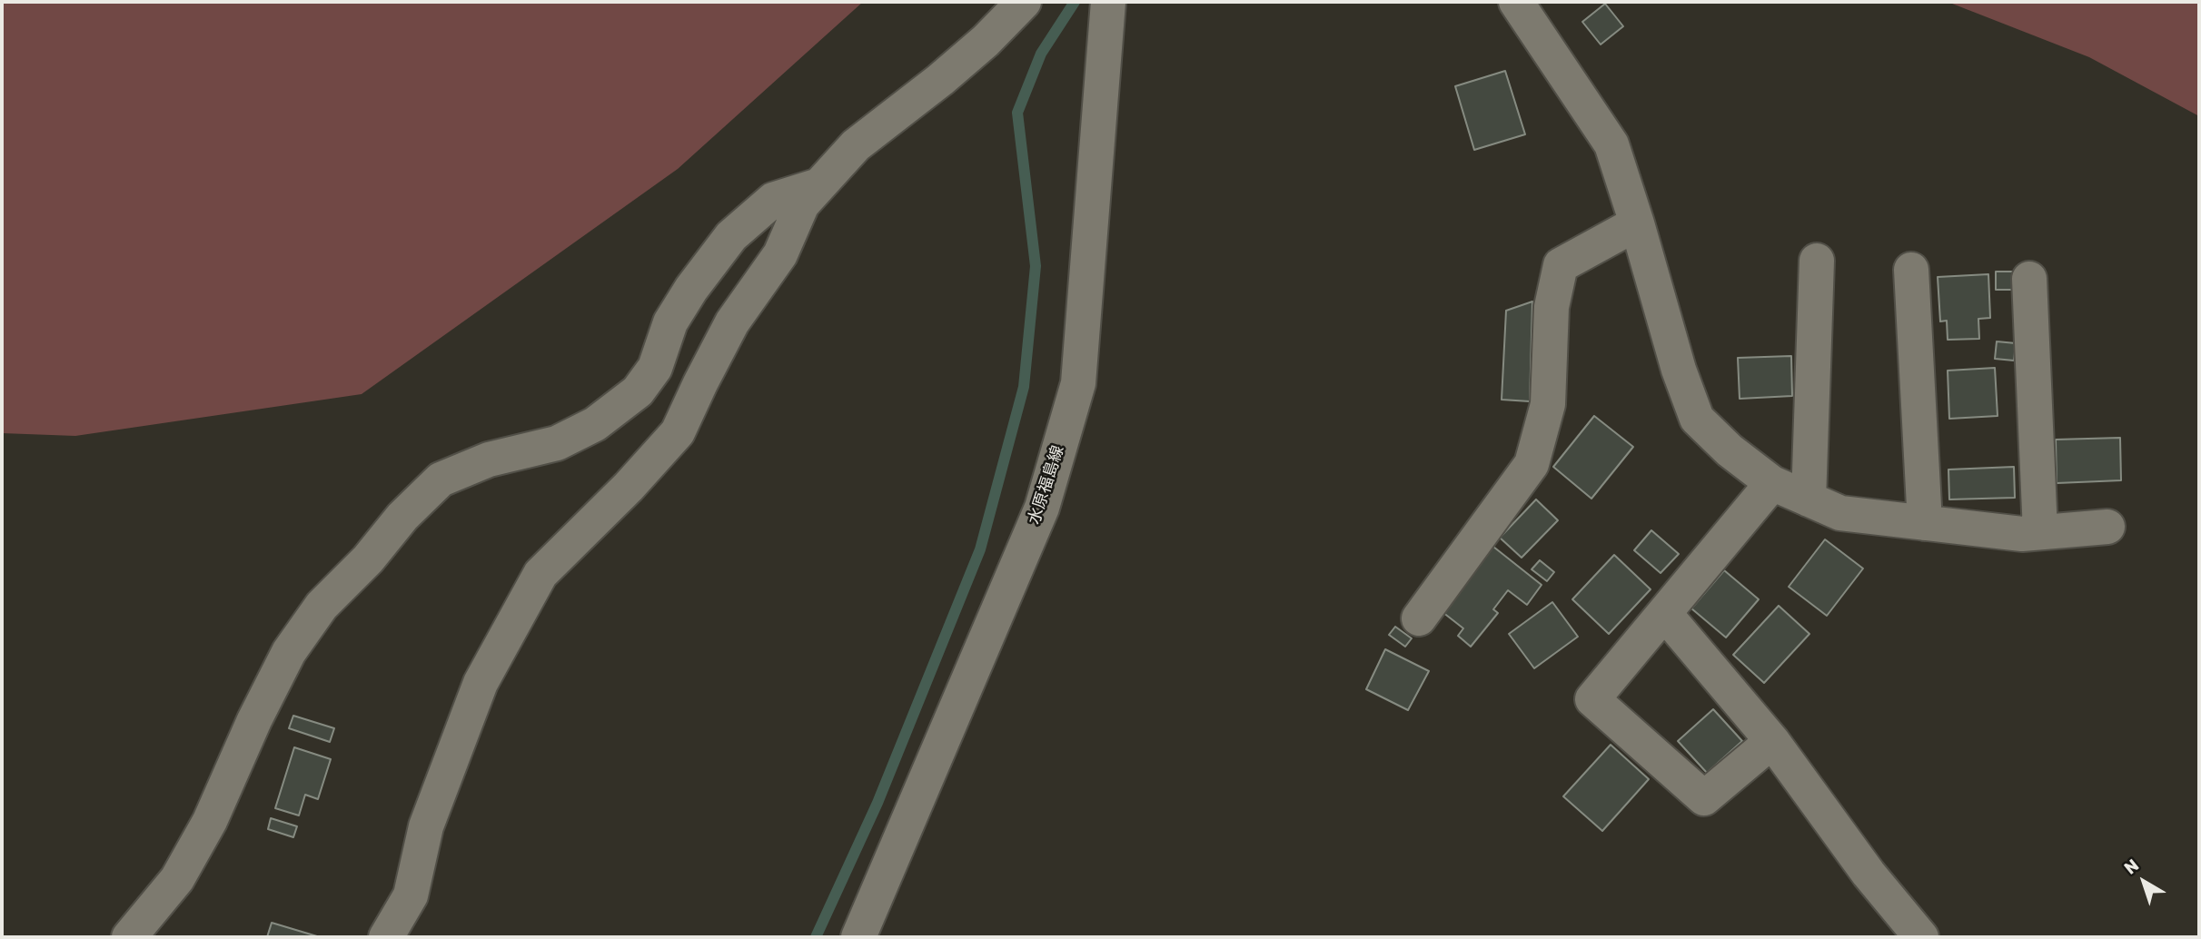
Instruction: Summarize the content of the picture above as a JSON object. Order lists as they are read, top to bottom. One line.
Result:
{"streets":{"street":["水原福島線"]},"north":"top left"}
